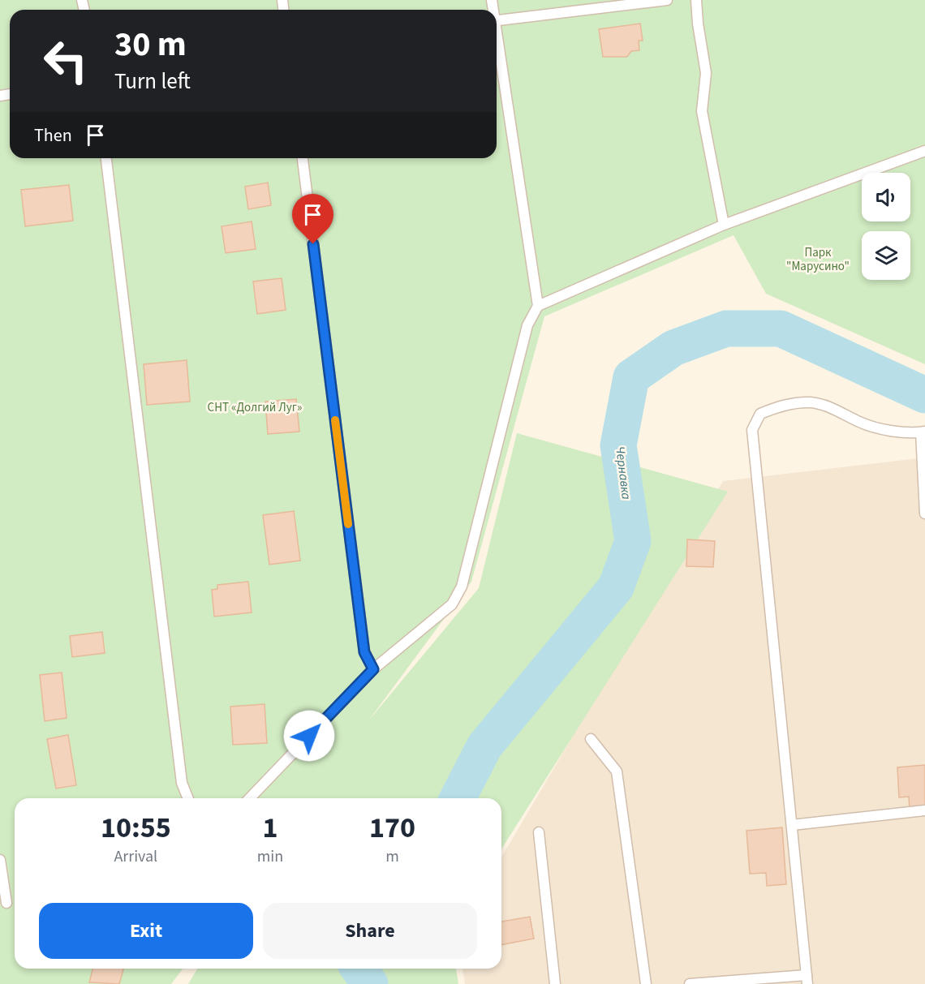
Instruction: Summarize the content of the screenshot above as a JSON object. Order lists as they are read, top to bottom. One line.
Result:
{"water":["Чернавка"],"parks":["Парк \"Марусино\"","СНТ «Долгий Луг»"],"page":{"turn":["30 m","Turn left"],"then":"Then","eta":["10:55","Arrival","1","min","170","m"],"buttons":["Exit","Share"]}}
